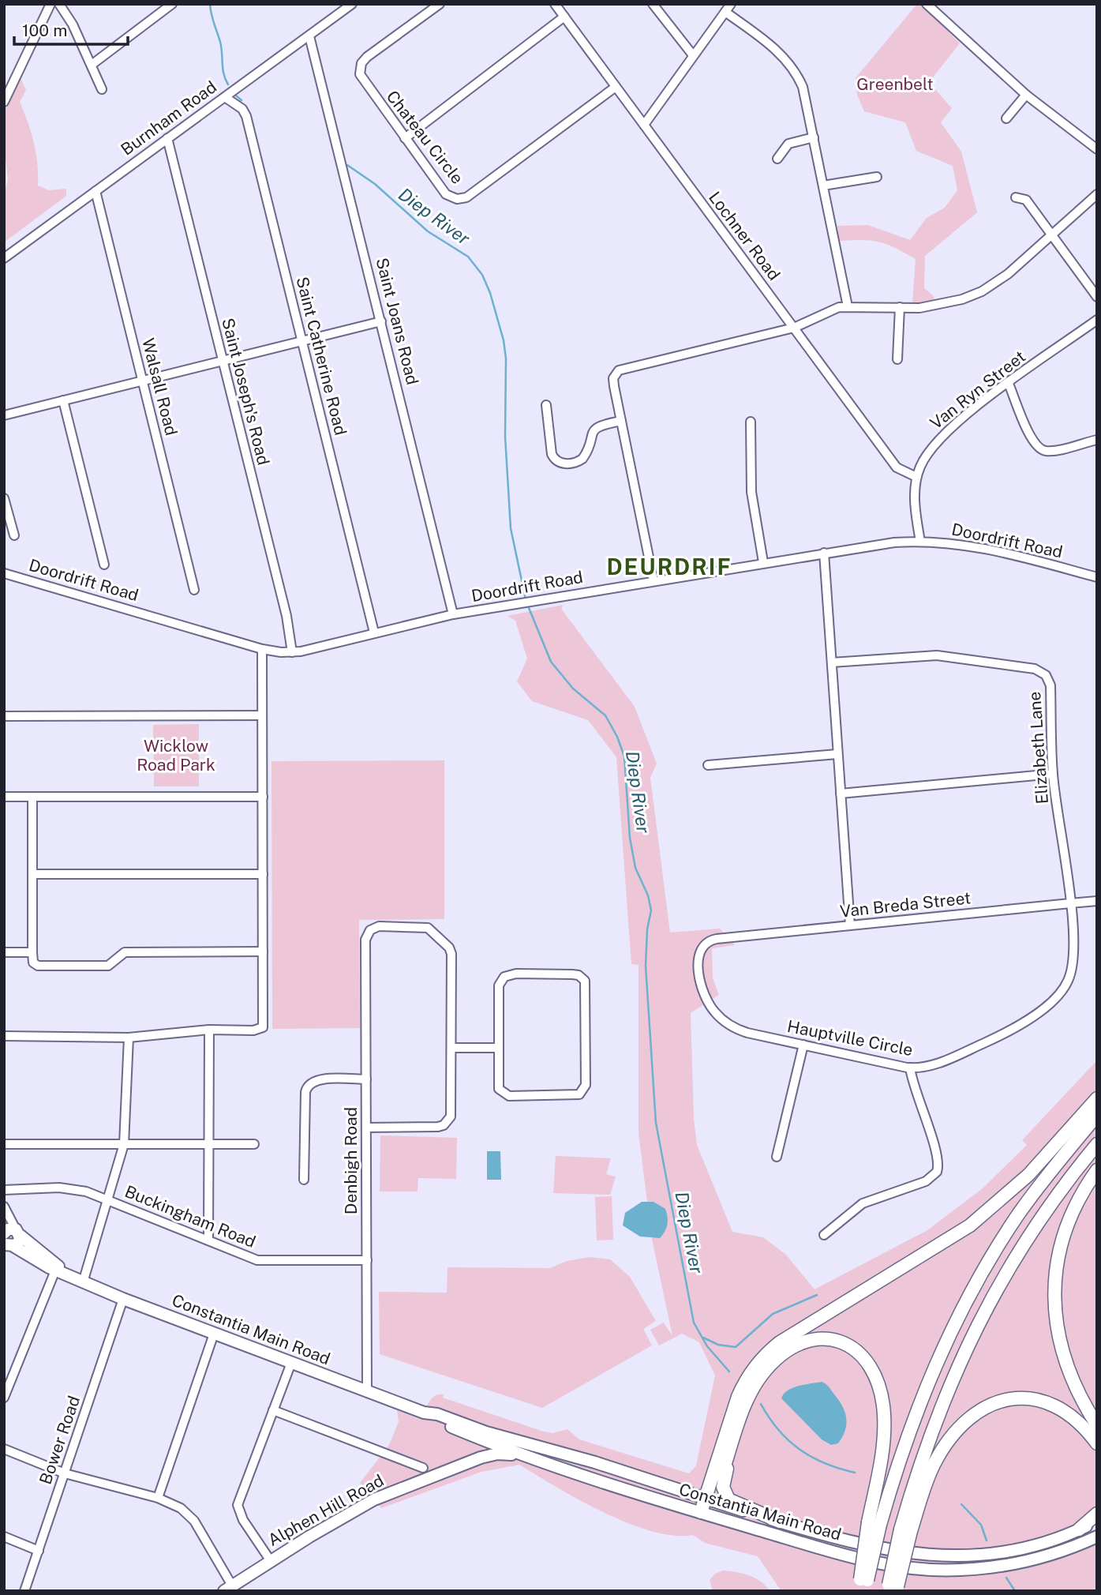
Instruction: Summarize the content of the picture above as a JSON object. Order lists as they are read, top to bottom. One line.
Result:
{"streets":{"main road":["Constantia Main Road","Alphen Hill Road"],"street":["Burnham Road","Chateau Circle","Lochner Road","Saint Joans Road","Saint Catherine Road","Walsall Road","Van Ryn Street","Saint Joseph's Road","Doordrift Road","Elizabeth Lane","Van Breda Street","Hauptville Circle","Denbigh Road","Buckingham Road","Bower Road"]},"crossings":[["Burnham Road","Saint Joans Road"],["Burnham Road","Saint Catherine Road"],["Burnham Road","Walsall Road"],["Burnham Road","Saint Joseph's Road"],["Chateau Circle","Lochner Road"],["Lochner Road","Van Ryn Street"],["Saint Joans Road","Doordrift Road"],["Saint Catherine Road","Doordrift Road"],["Van Ryn Street","Doordrift Road"],["Saint Joseph's Road","Doordrift Road"],["Elizabeth Lane","Van Breda Street"],["Elizabeth Lane","Hauptville Circle"],["Van Breda Street","Hauptville Circle"],["Denbigh Road","Buckingham Road"],["Denbigh Road","Constantia Main Road"],["Constantia Main Road","Bower Road"],["Constantia Main Road","Alphen Hill Road"]],"districts":["DEURDRIF"],"water":["Diep River"],"parks":["Greenbelt","Wicklow Road Park"],"scale_bar":"100 m"}
